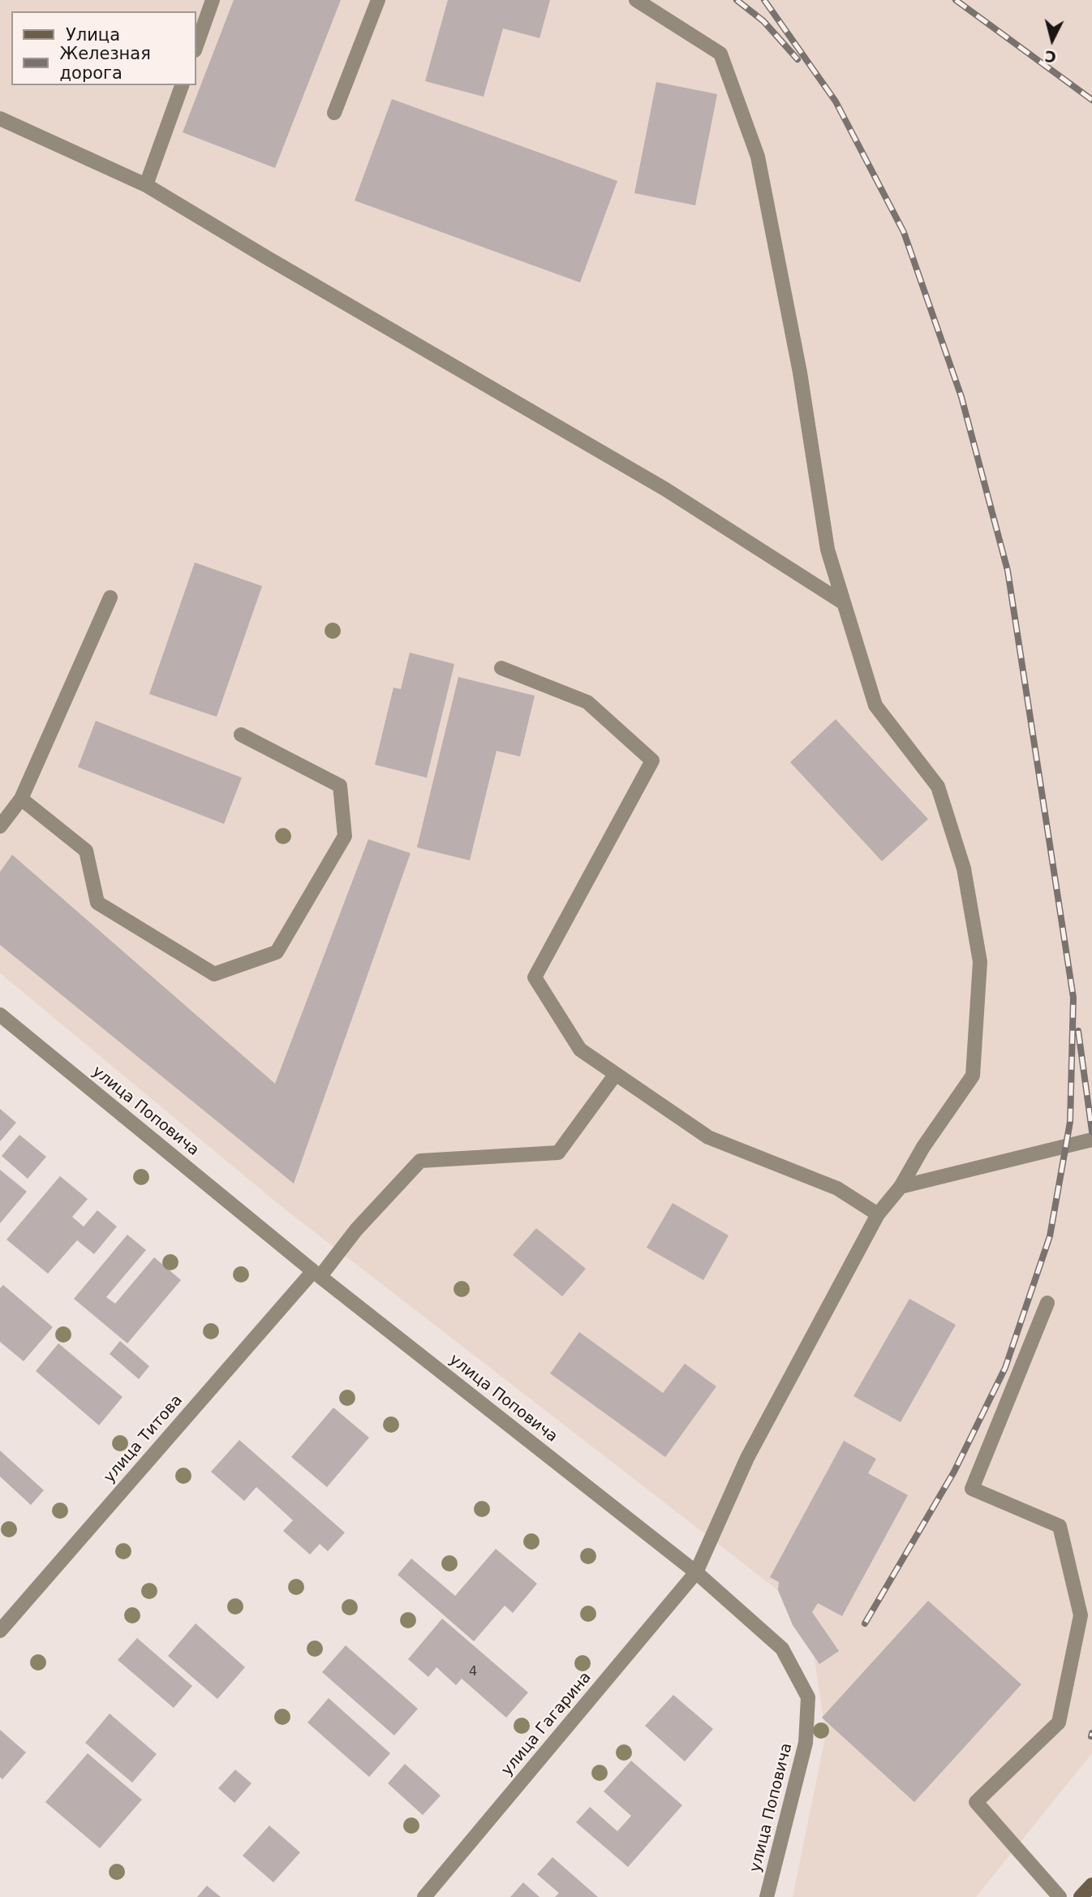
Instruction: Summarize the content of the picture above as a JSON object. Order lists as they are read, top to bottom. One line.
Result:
{"streets":{"street":["улица Поповича","улица Титова","улица Гагарина"]},"crossings":[["улица Поповича","улица Титова"],["улица Поповича","улица Гагарина"]],"house_numbers":["4"],"legend":["Улица","Железная дорога"],"north":"bottom"}
